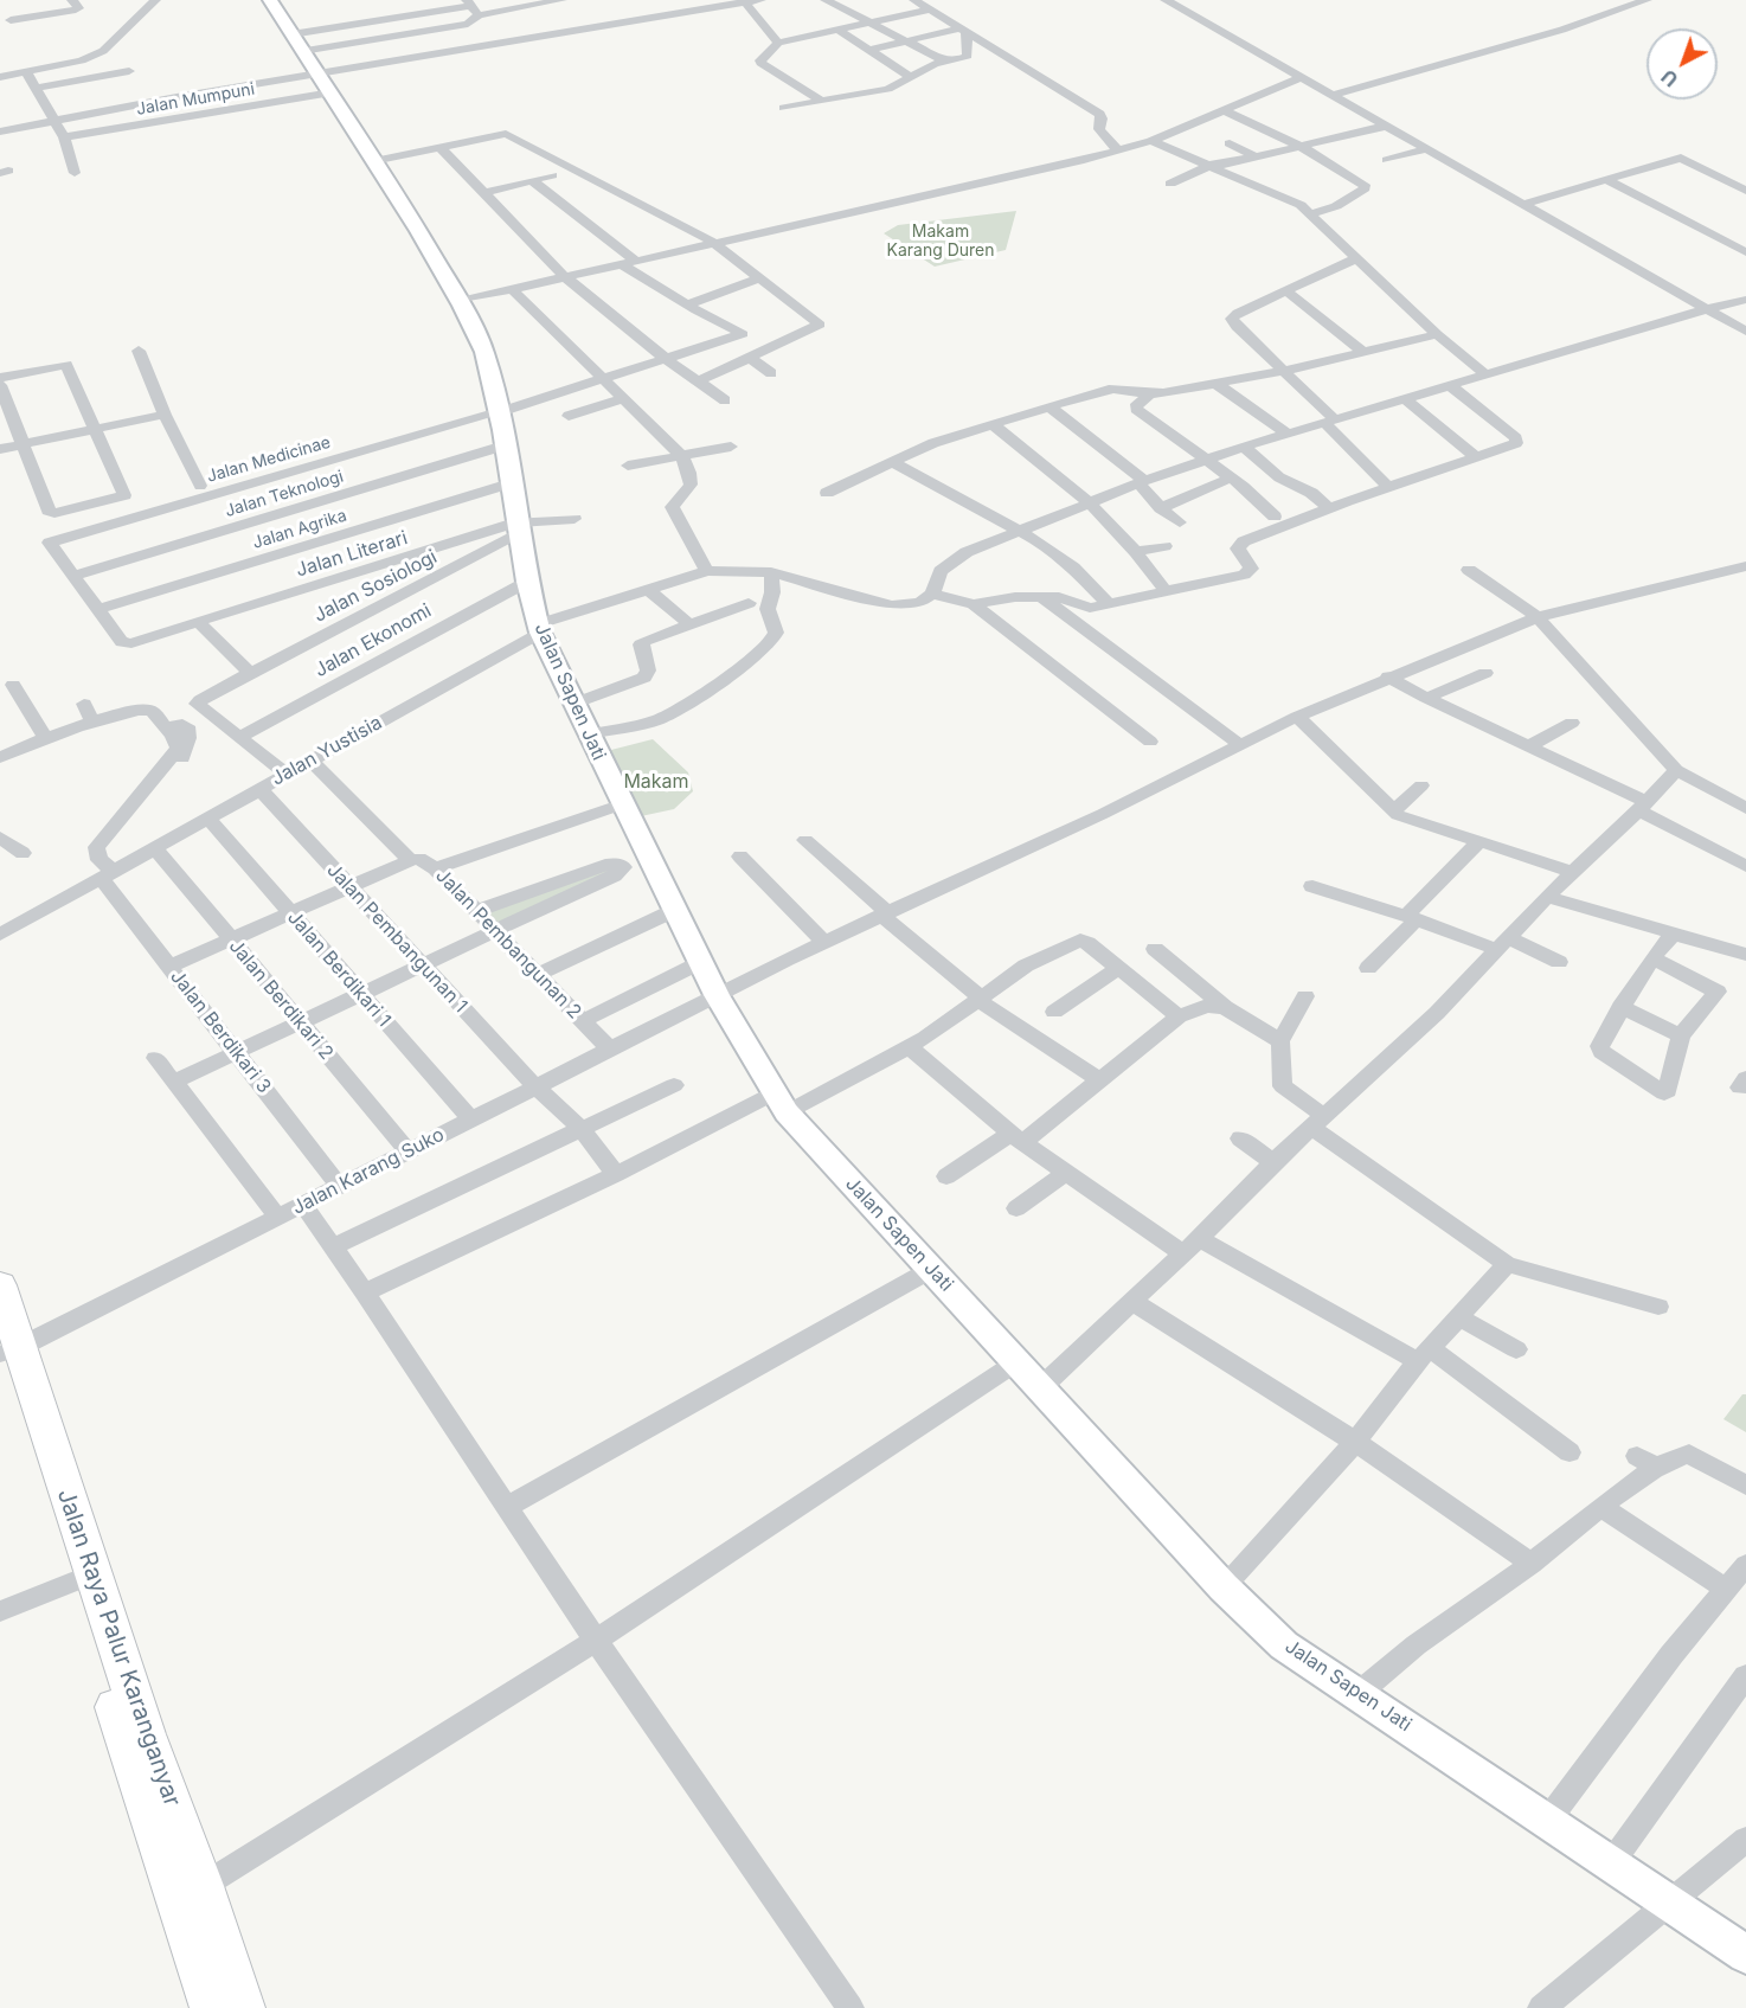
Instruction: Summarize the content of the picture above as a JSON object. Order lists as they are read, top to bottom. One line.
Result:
{"streets":{"main road":["Jalan Raya Palur Karanganyar"],"street":["Jalan Mumpuni","Jalan Medicinae","Jalan Teknologi","Jalan Agrika","Jalan Literari","Jalan Sosiologi","Jalan Ekonomi","Jalan Sapen Jati","Jalan Yustisia","Jalan Pembangunan 1","Jalan Pembangunan 2","Jalan Berdikari 1","Jalan Berdikari 2","Jalan Berdikari 3","Jalan Karang Suko"]},"crossings":[["Jalan Mumpuni","Jalan Sapen Jati"],["Jalan Medicinae","Jalan Teknologi"],["Jalan Medicinae","Jalan Sapen Jati"],["Jalan Teknologi","Jalan Sapen Jati"],["Jalan Agrika","Jalan Literari"],["Jalan Agrika","Jalan Sapen Jati"],["Jalan Literari","Jalan Sosiologi"],["Jalan Literari","Jalan Sapen Jati"],["Jalan Sosiologi","Jalan Ekonomi"],["Jalan Sosiologi","Jalan Sapen Jati"],["Jalan Ekonomi","Jalan Sapen Jati"],["Jalan Sapen Jati","Jalan Yustisia"],["Jalan Sapen Jati","Jalan Karang Suko"],["Jalan Yustisia","Jalan Pembangunan 1"],["Jalan Yustisia","Jalan Pembangunan 2"],["Jalan Yustisia","Jalan Berdikari 1"],["Jalan Yustisia","Jalan Berdikari 2"],["Jalan Yustisia","Jalan Berdikari 3"],["Jalan Pembangunan 1","Jalan Karang Suko"],["Jalan Pembangunan 2","Jalan Karang Suko"],["Jalan Berdikari 1","Jalan Karang Suko"],["Jalan Berdikari 2","Jalan Karang Suko"],["Jalan Berdikari 3","Jalan Karang Suko"],["Jalan Karang Suko","Jalan Raya Palur Karanganyar"]],"parks":["Makam Karang Duren","Makam"],"north":"bottom left"}
